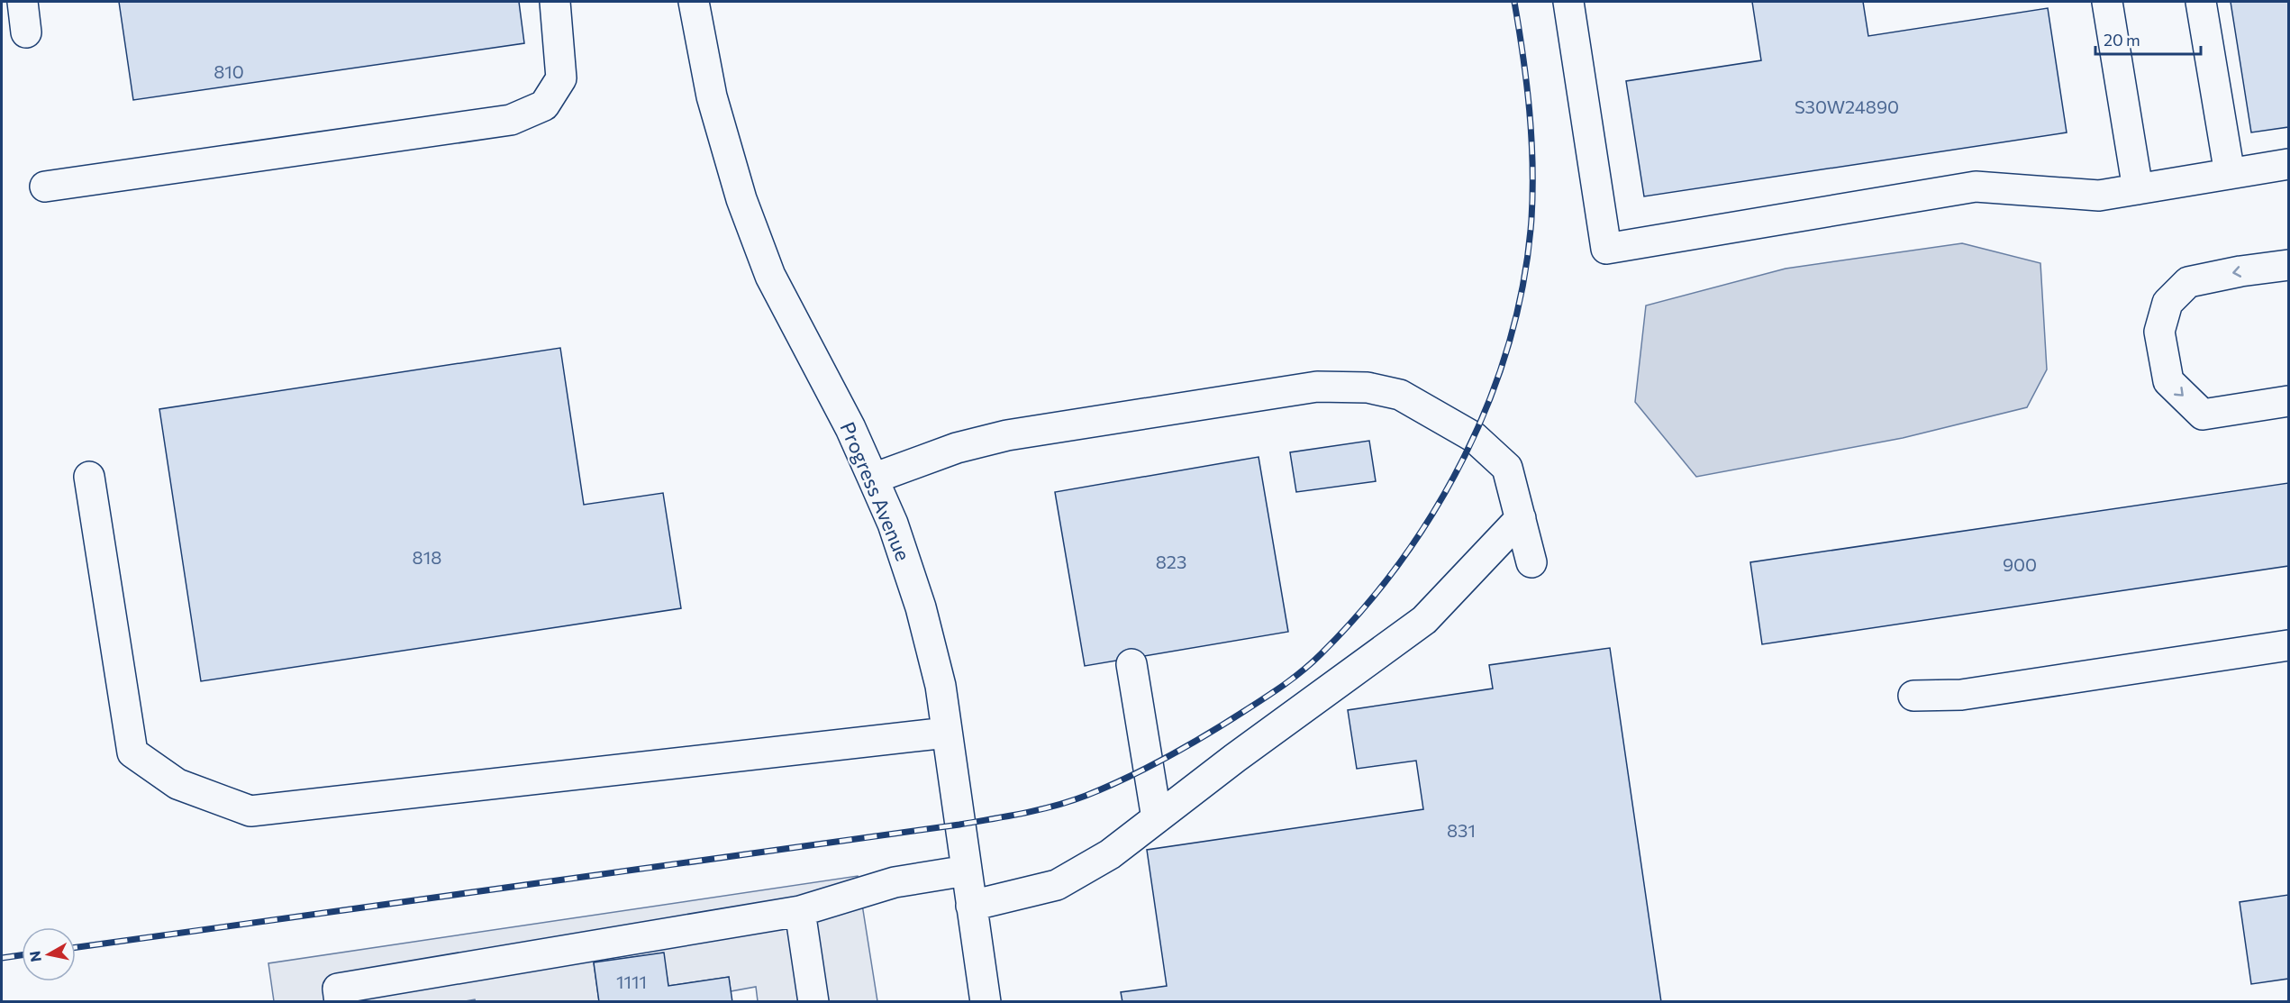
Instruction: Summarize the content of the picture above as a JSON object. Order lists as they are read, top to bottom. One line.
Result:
{"streets":{"street":["Progress Avenue"]},"house_numbers":["810","S30W24890","818","823","900","831","1111"],"scale_bar":"20 m","north":"left"}
